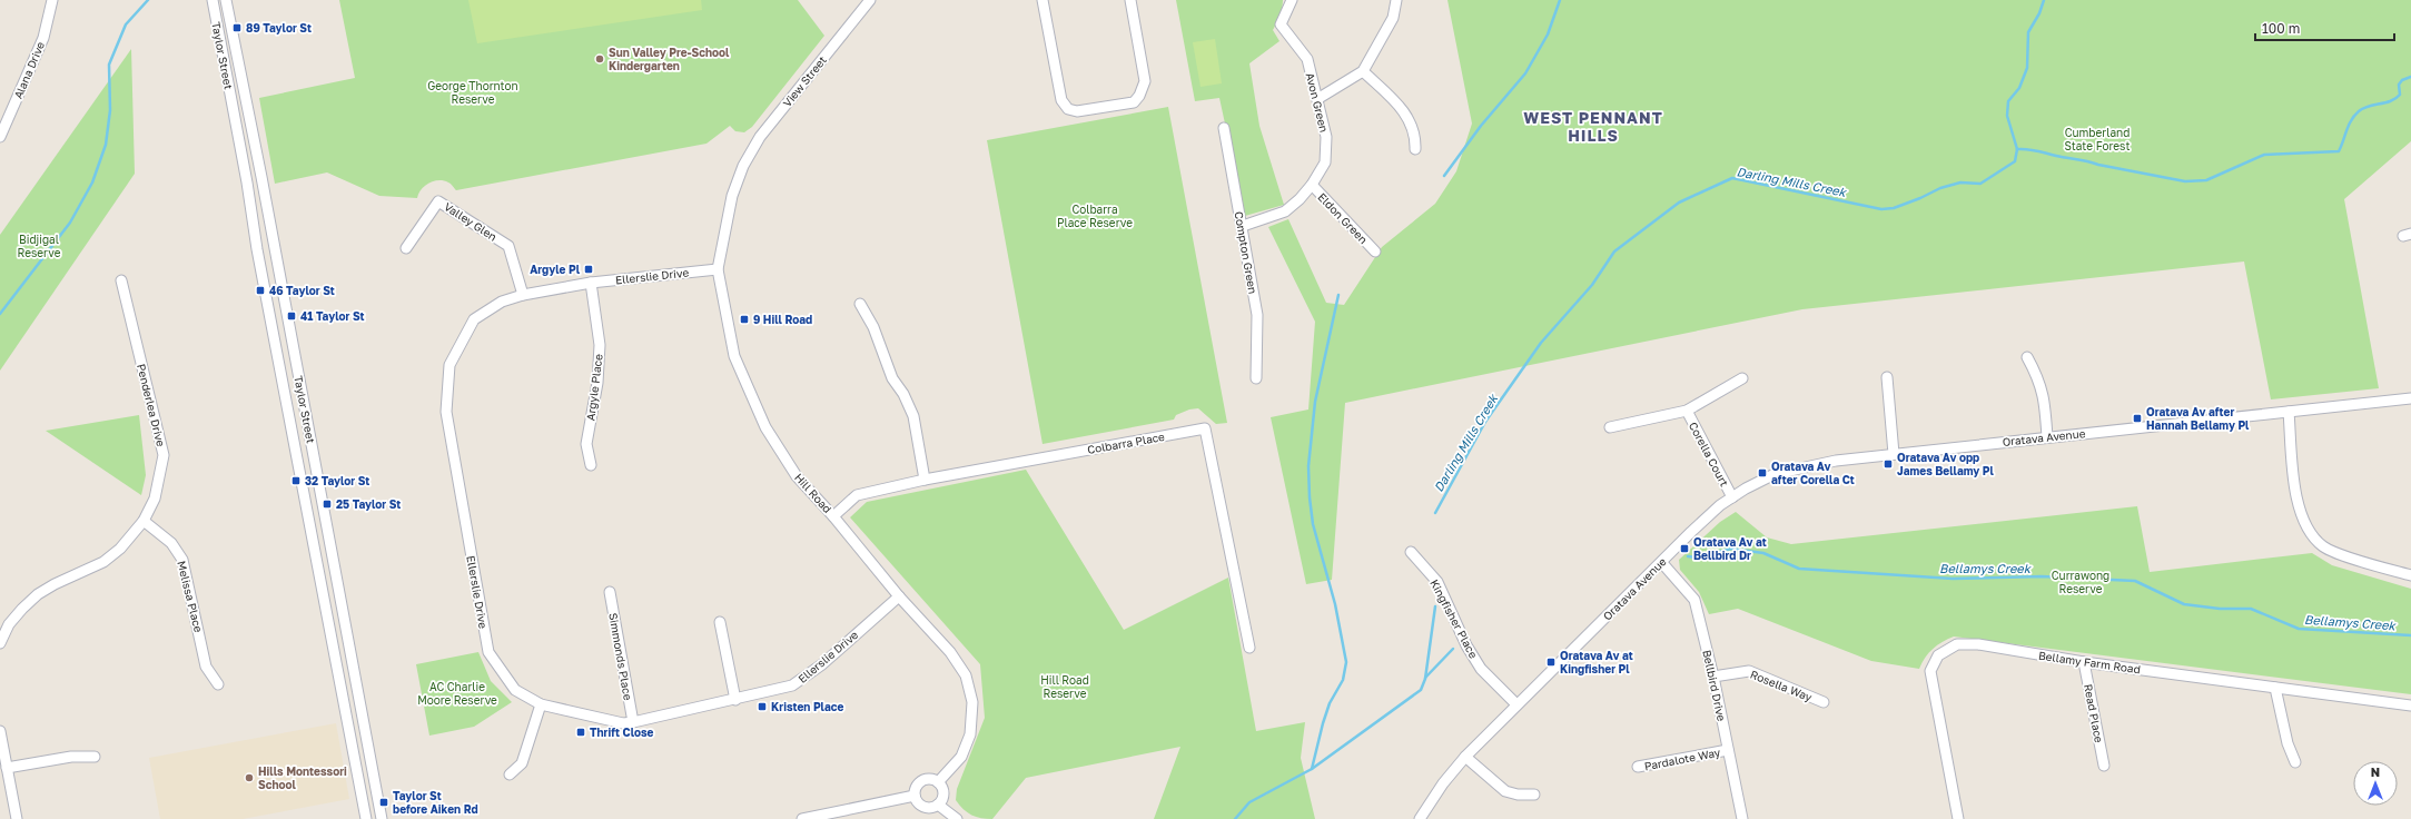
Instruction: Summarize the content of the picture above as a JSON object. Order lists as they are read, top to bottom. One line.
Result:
{"streets":{"street":["Taylor Street","Alana Drive","View Street","Avon Green","Eldon Green","Valley Glen","Compton Green","Ellerslie Drive","Argyle Place","Penderlea Drive","Oratava Avenue","Colbarra Place","Corella Court","Hill Road","Melissa Place","Kingfisher Place","Simmonds Place","Bellamy Farm Road","Bellbird Drive","Rosella Way","Read Place","Pardalote Way"]},"crossings":[["View Street","Hill Road"],["Avon Green","Eldon Green"],["Avon Green","Compton Green"],["Valley Glen","Ellerslie Drive"],["Ellerslie Drive","Argyle Place"],["Ellerslie Drive","Hill Road"],["Ellerslie Drive","Simmonds Place"],["Penderlea Drive","Melissa Place"],["Oratava Avenue","Corella Court"],["Oratava Avenue","Kingfisher Place"],["Oratava Avenue","Bellbird Drive"],["Colbarra Place","Hill Road"],["Bellamy Farm Road","Read Place"],["Bellbird Drive","Rosella Way"],["Bellbird Drive","Pardalote Way"]],"districts":["WEST PENNANT HILLS"],"water":["Darling Mills Creek","Bellamys Creek"],"parks":["George Thornton Reserve","Cumberland State Forest","Colbarra Place Reserve","Bidjigal Reserve","Currawong Reserve","Hill Road Reserve","AC Charlie Moore Reserve"],"places":{"transit":["89 Taylor St","Argyle Pl","46 Taylor St","41 Taylor St","9 Hill Road","Oratava Av after Hannah Bellamy Pl","Oratava Av opp James Bellamy Pl","Oratava Av after Corella Ct","32 Taylor St","25 Taylor St","Oratava Av at Bellbird Dr","Oratava Av at Kingfisher Pl","Kristen Place","Thrift Close","Taylor St before Aiken Rd"],"other":["Sun Valley Pre-School Kindergarten","Hills Montessori School"]},"scale_bar":"100 m","north":"top"}
